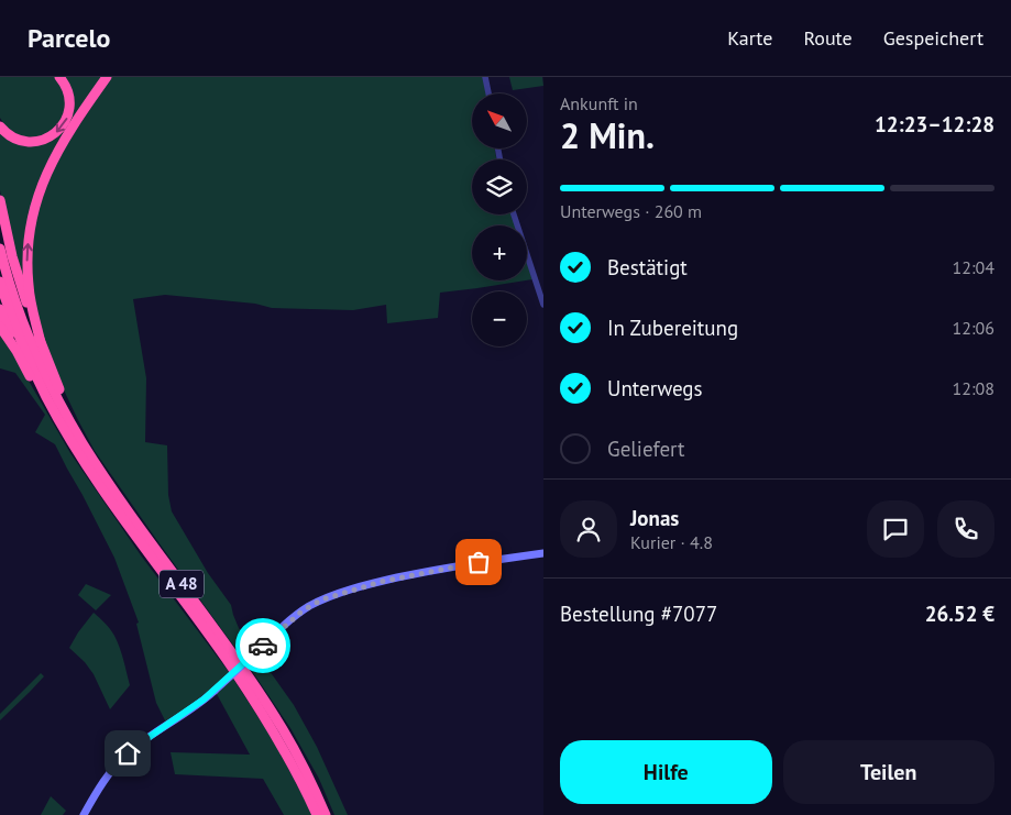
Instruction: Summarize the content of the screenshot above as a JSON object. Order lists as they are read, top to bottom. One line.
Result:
{"streets":{"highway":["A 48"]},"north":"top left","page":{"header":"Parcelo","nav":["Karte","Route","Gespeichert"],"heading":["2 Min.","Ankunft in","12:23–12:28"],"panel":["Jonas","Kurier · 4.8","Bestellung #7077","26.52 €"],"map_buttons":["+","−"],"bar":"Unterwegs · 260 m","list":[["Bestätigt","12:04"],["In Zubereitung","12:06"],["Unterwegs","12:08"],"Geliefert"],"buttons":["Hilfe","Teilen"]}}
